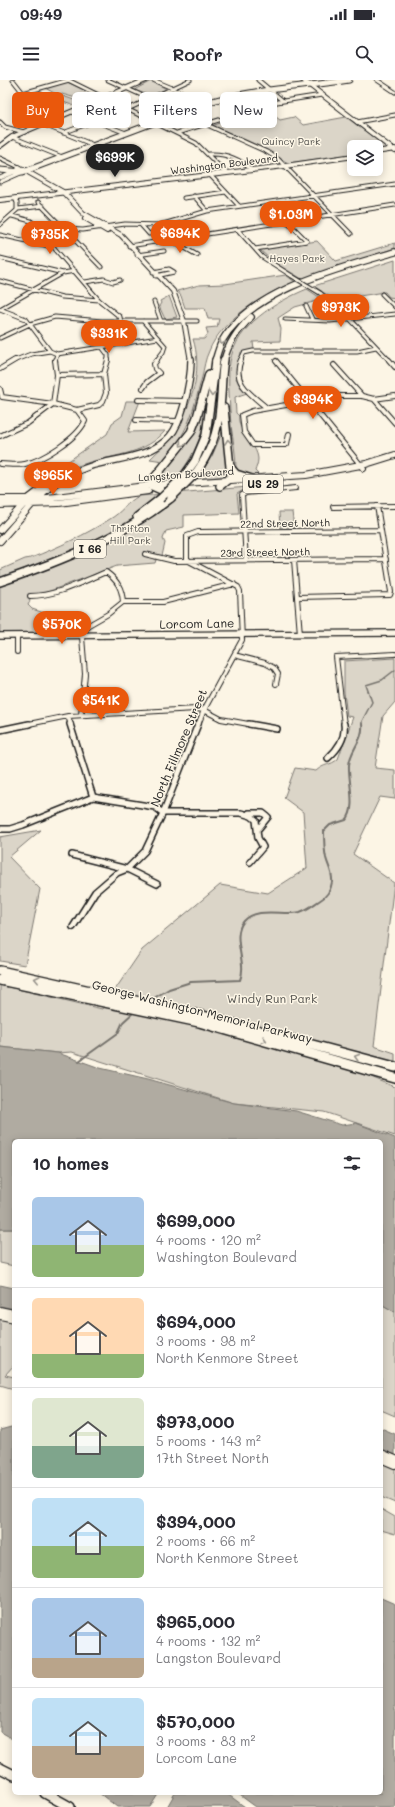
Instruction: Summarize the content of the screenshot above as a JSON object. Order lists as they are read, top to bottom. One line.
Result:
{"streets":{"highway":["I 66","George Washington Memorial Parkway"],"main road":["Washington Boulevard","Langston Boulevard","US 29","Lorcom Lane"],"street":["22nd Street North","23rd Street North","North Fillmore Street"]},"crossings":[["22nd Street North","23rd Street North"],["Lorcom Lane","North Fillmore Street"]],"parks":["Quincy Park","Hayes Park","Thrifton Hill Park","Windy Run Park"],"page":{"status":"09:49","header":"Roofr","chip":["Buy","Rent","Filters","New"],"price":["$699K","$1.03M","$694K","$735K","$973K","$331K","$394K","$965K","$570K","$541K"],"heading":"10 homes","list":[{"name":"$699,000","note":"4 rooms · 120 m² · Washington Boulevard"},{"name":"$694,000","note":"3 rooms · 98 m² · North Kenmore Street"},{"name":"$973,000","note":"5 rooms · 143 m² · 17th Street North"},{"name":"$394,000","note":"2 rooms · 66 m² · North Kenmore Street"},{"name":"$965,000","note":"4 rooms · 132 m² · Langston Boulevard"},{"name":"$570,000","note":"3 rooms · 83 m² · Lorcom Lane"}]}}
